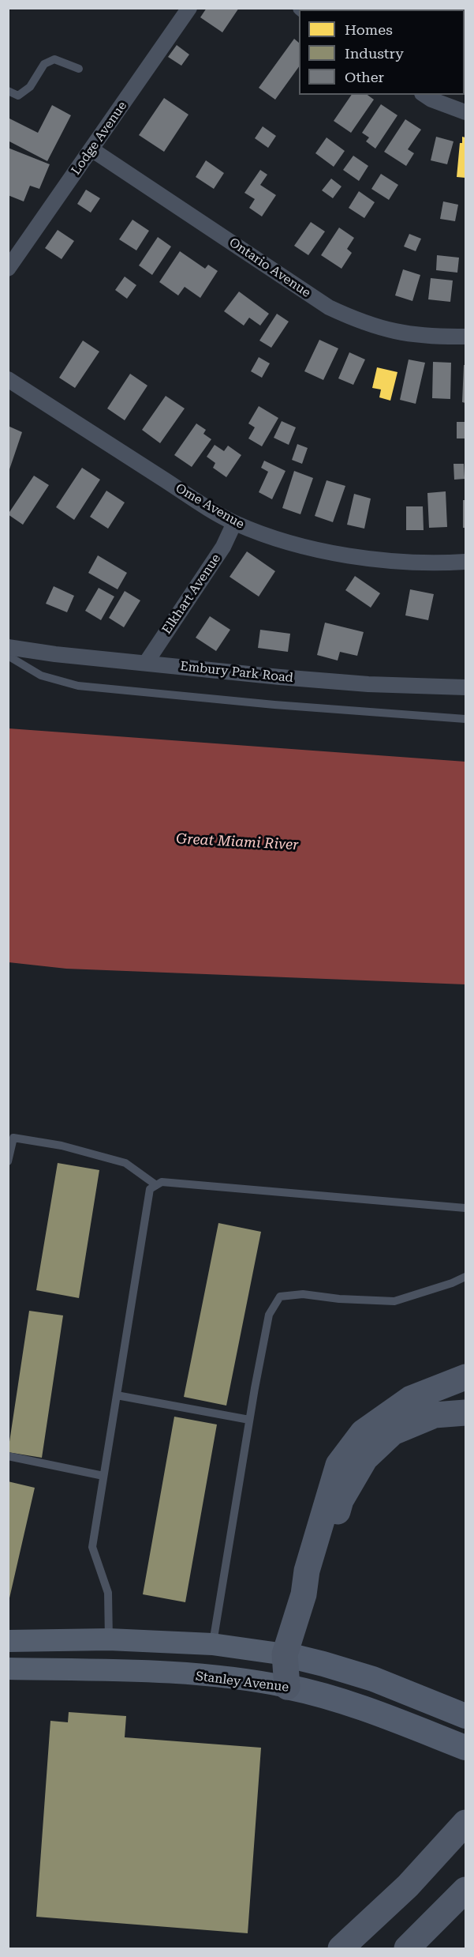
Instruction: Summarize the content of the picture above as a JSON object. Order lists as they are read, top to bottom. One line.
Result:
{"streets":{"main road":["Stanley Avenue"],"street":["Lodge Avenue","Ontario Avenue","Ome Avenue","Elkhart Avenue","Embury Park Road"]},"crossings":[["Lodge Avenue","Ontario Avenue"],["Ome Avenue","Elkhart Avenue"],["Elkhart Avenue","Embury Park Road"]],"water":["Great Miami River"],"legend":["Homes","Industry","Other"]}
